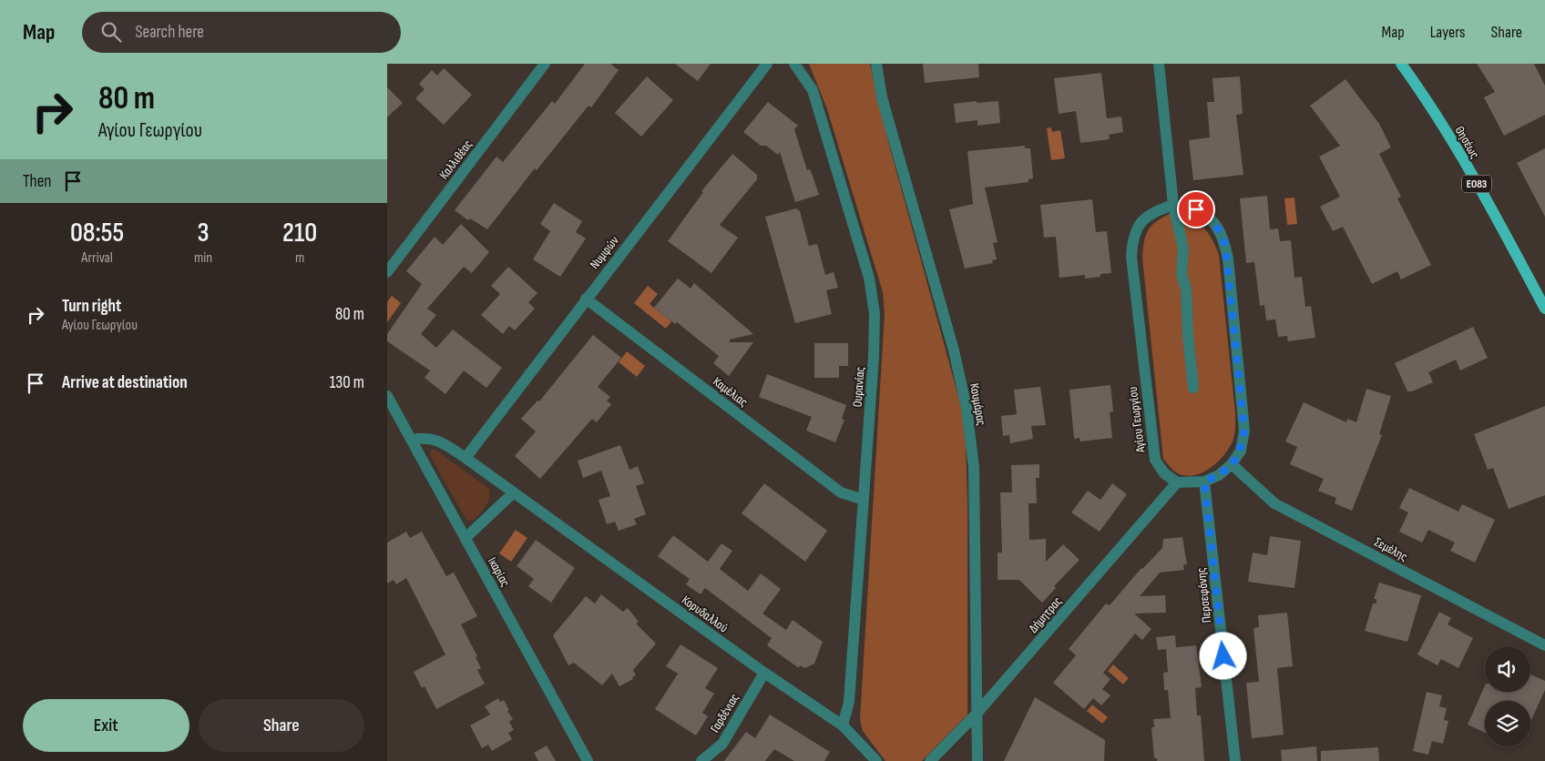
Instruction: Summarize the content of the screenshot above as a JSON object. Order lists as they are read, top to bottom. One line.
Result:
{"streets":{"main road":["Θησέως","ΕΟ83"],"street":["Καλλιθέας","Νυμφών","Ουρανίας","Καμέλιας","Κουμάρας","Αγίου Γεωργίου","Σεμέλης","Ικαρίας","Περσεφόνης","Κορυδαλλού","Δήμητρας","Γαρδένιας"]},"crossings":[["Νυμφών","Καμέλιας"],["Νυμφών","Κορυδαλλού"],["Ουρανίας","Καμέλιας"],["Ουρανίας","Κορυδαλλού"],["Κουμάρας","Δήμητρας"],["Αγίου Γεωργίου","Δήμητρας"],["Ικαρίας","Κορυδαλλού"],["Κορυδαλλού","Γαρδένιας"]],"page":{"header":"Map","search":"Search here","nav":["Map","Layers","Share"],"turn":["80 m","Αγίου Γεωργίου"],"then":"Then","eta":["08:55","Arrival","3","min","210","m"],"list":[{"name":"Turn right","note":"Αγίου Γεωργίου","value":"80 m"},{"name":"Arrive at destination","value":"130 m"}],"buttons":["Exit","Share"]}}
